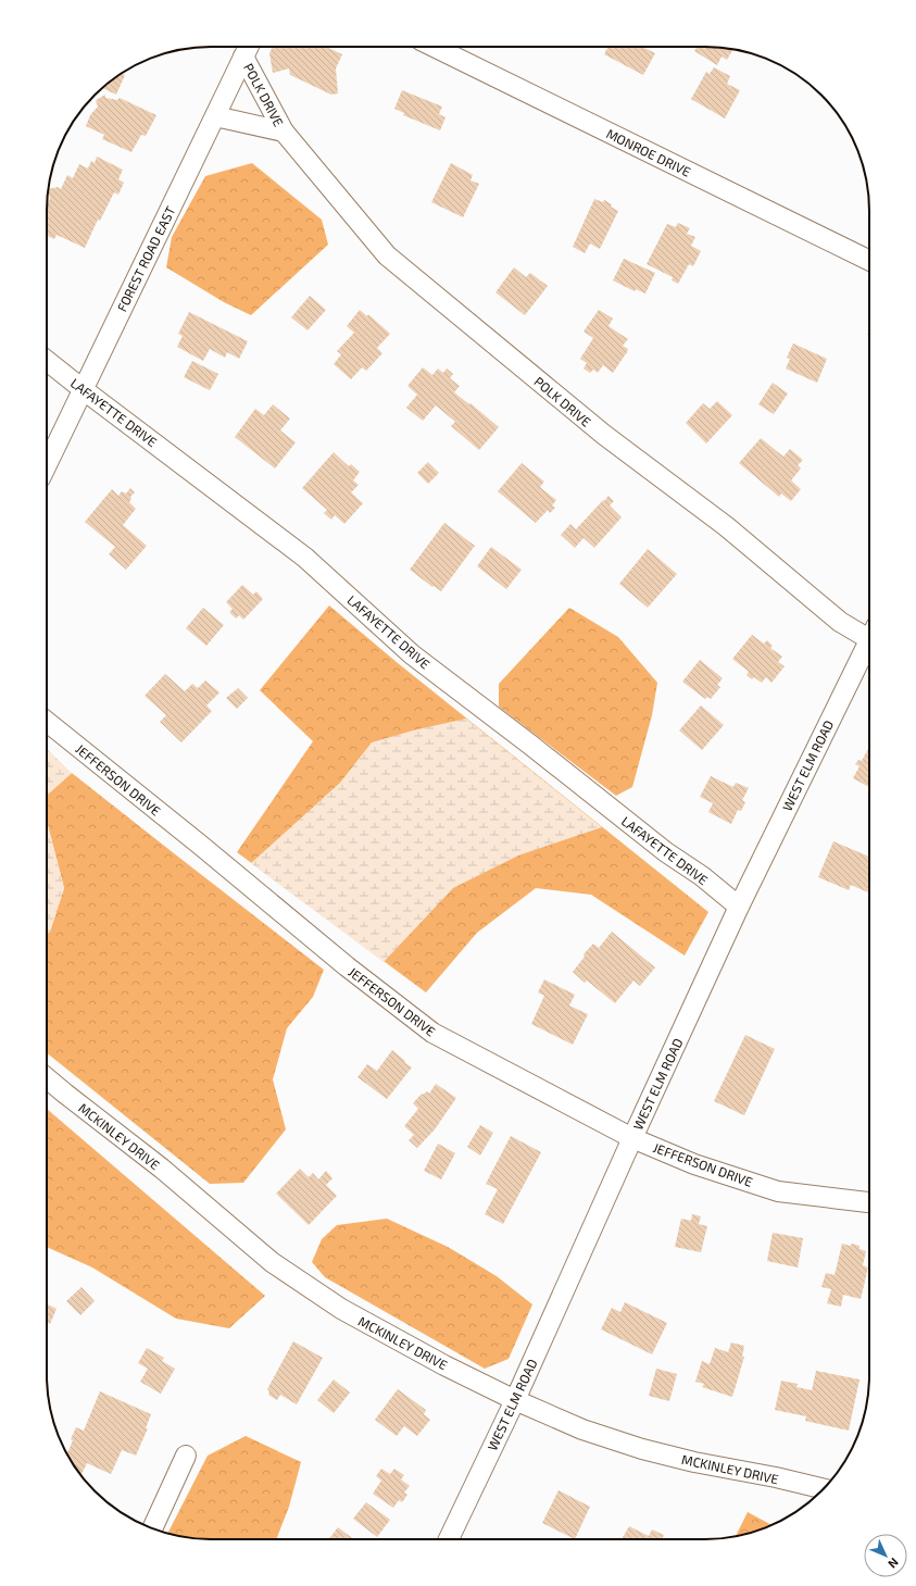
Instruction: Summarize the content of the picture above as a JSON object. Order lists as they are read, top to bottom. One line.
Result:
{"streets":{"street":["POLK DRIVE","MONROE DRIVE","FOREST ROAD EAST","LAFAYETTE DRIVE","WEST ELM ROAD","JEFFERSON DRIVE","MCKINLEY DRIVE"]},"crossings":[["POLK DRIVE","FOREST ROAD EAST"],["FOREST ROAD EAST","LAFAYETTE DRIVE"],["LAFAYETTE DRIVE","WEST ELM ROAD"],["WEST ELM ROAD","JEFFERSON DRIVE"],["WEST ELM ROAD","MCKINLEY DRIVE"]],"north":"bottom right"}
